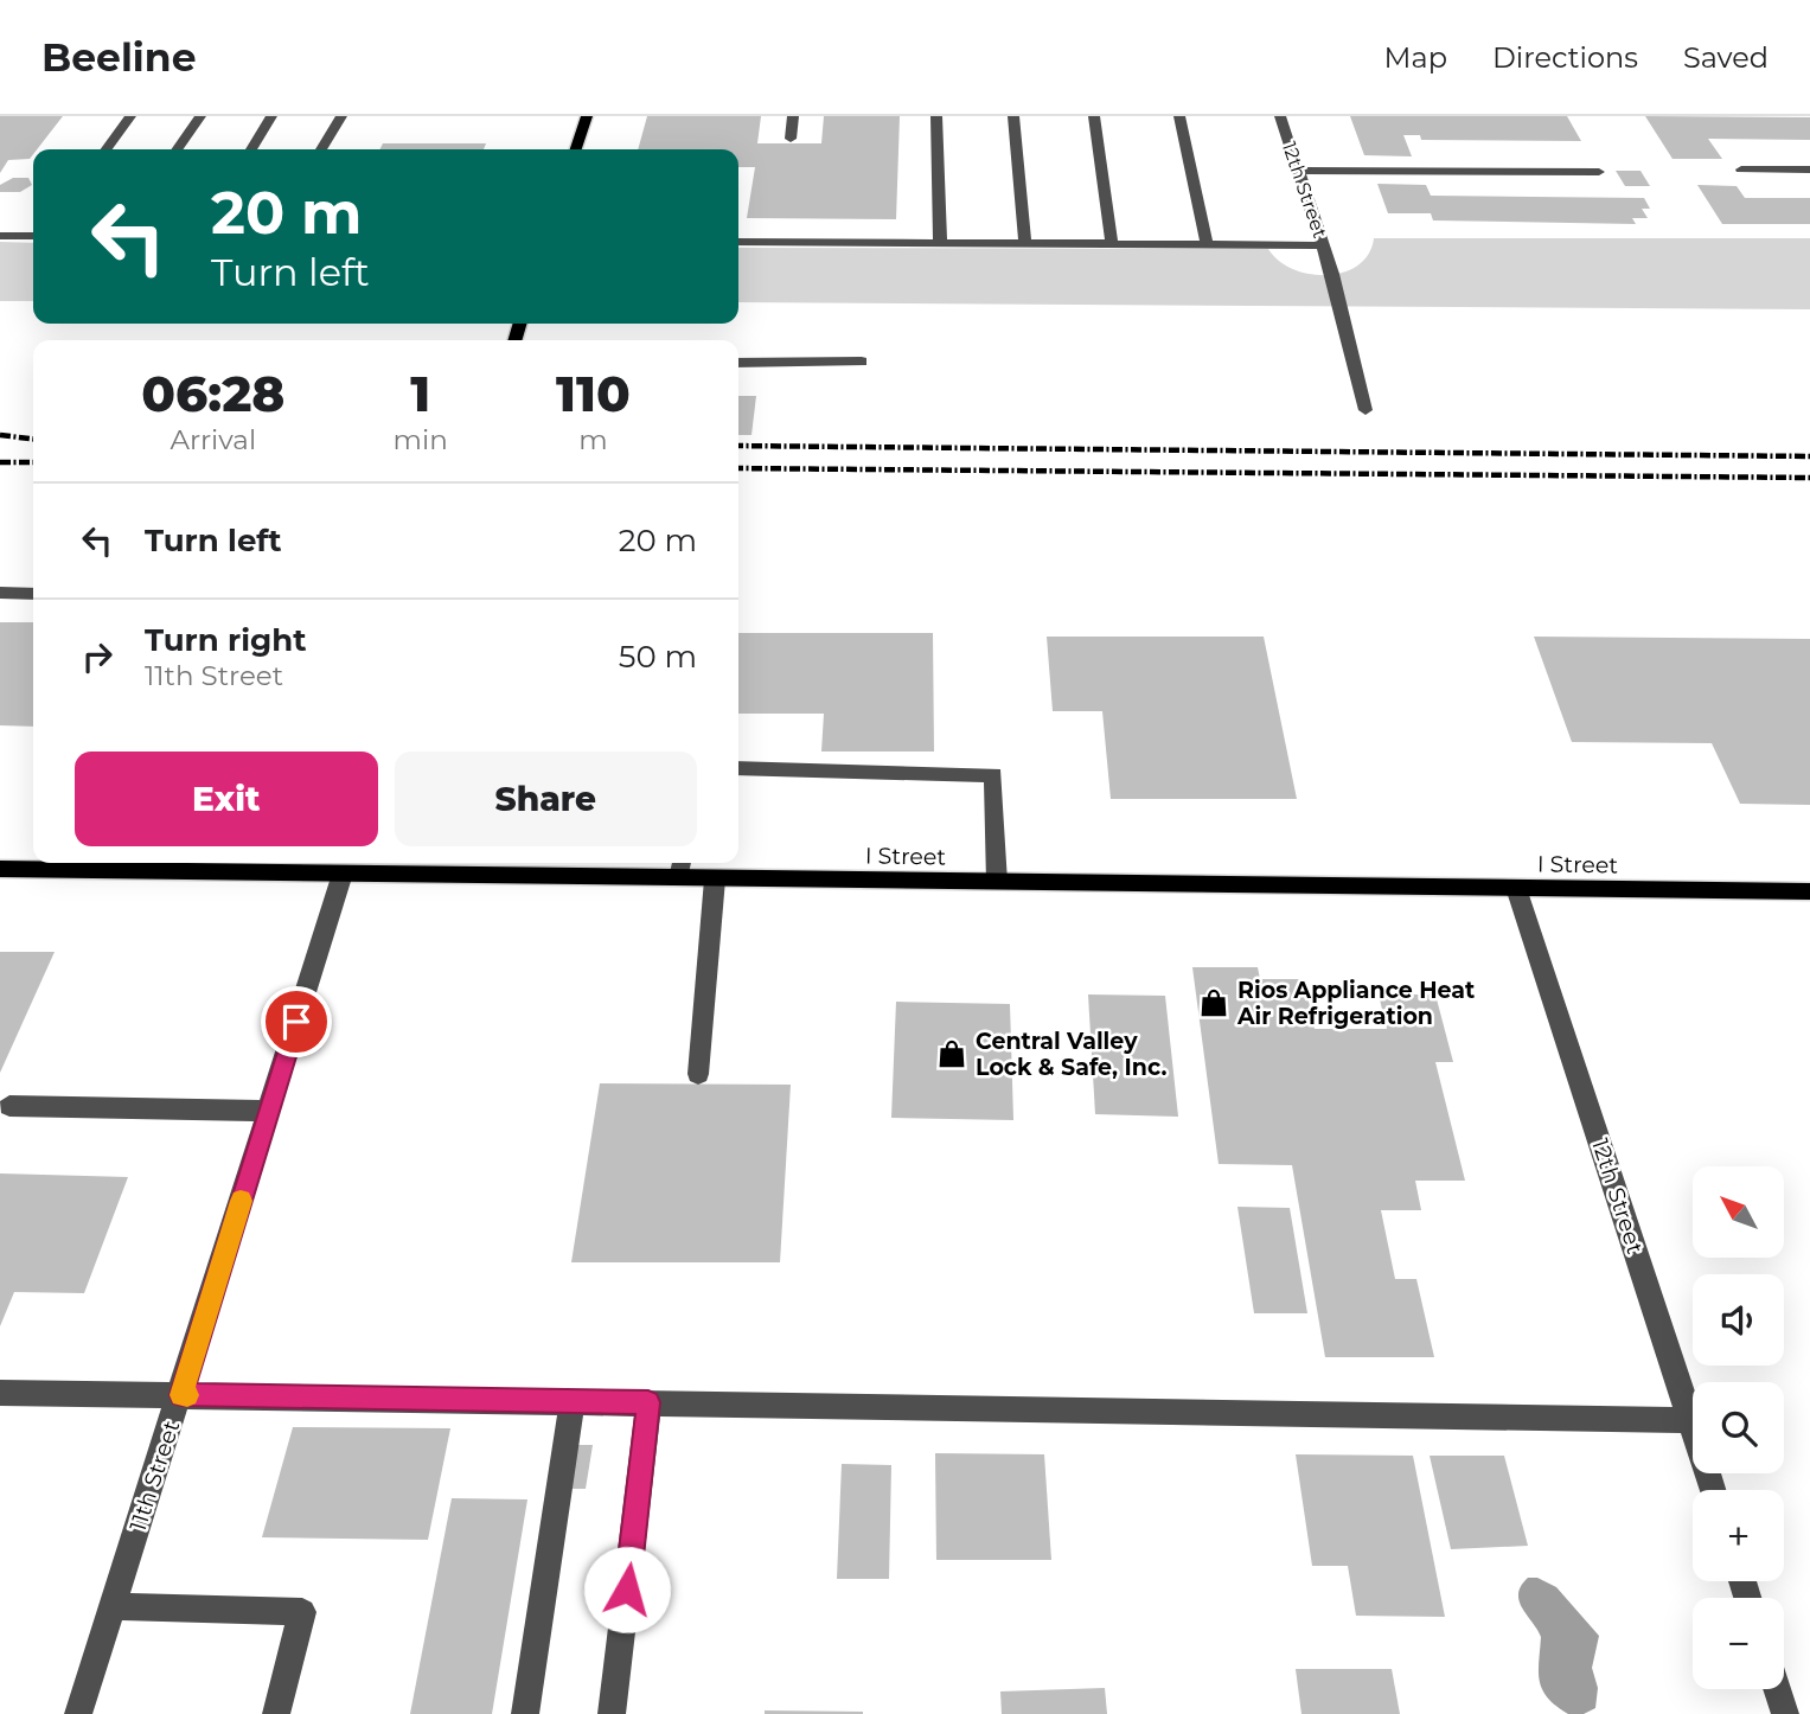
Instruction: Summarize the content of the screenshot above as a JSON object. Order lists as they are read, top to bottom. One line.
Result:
{"streets":{"main road":["I Street"],"street":["12th Street","11th Street"]},"crossings":[["12th Street","I Street"],["I Street","11th Street"]],"places":{"shop":["Rios Appliance Heat Air Refrigeration","Central Valley Lock & Safe, Inc."]},"north":"top left","page":{"header":"Beeline","nav":["Map","Directions","Saved"],"turn":["20 m","Turn left"],"eta":["06:28","Arrival","1","min","110","m"],"list":[{"name":"Turn left","value":"20 m"},{"name":"Turn right","note":"11th Street","value":"50 m"}],"buttons":["Exit","Share"],"map_buttons":["+","−"]}}
